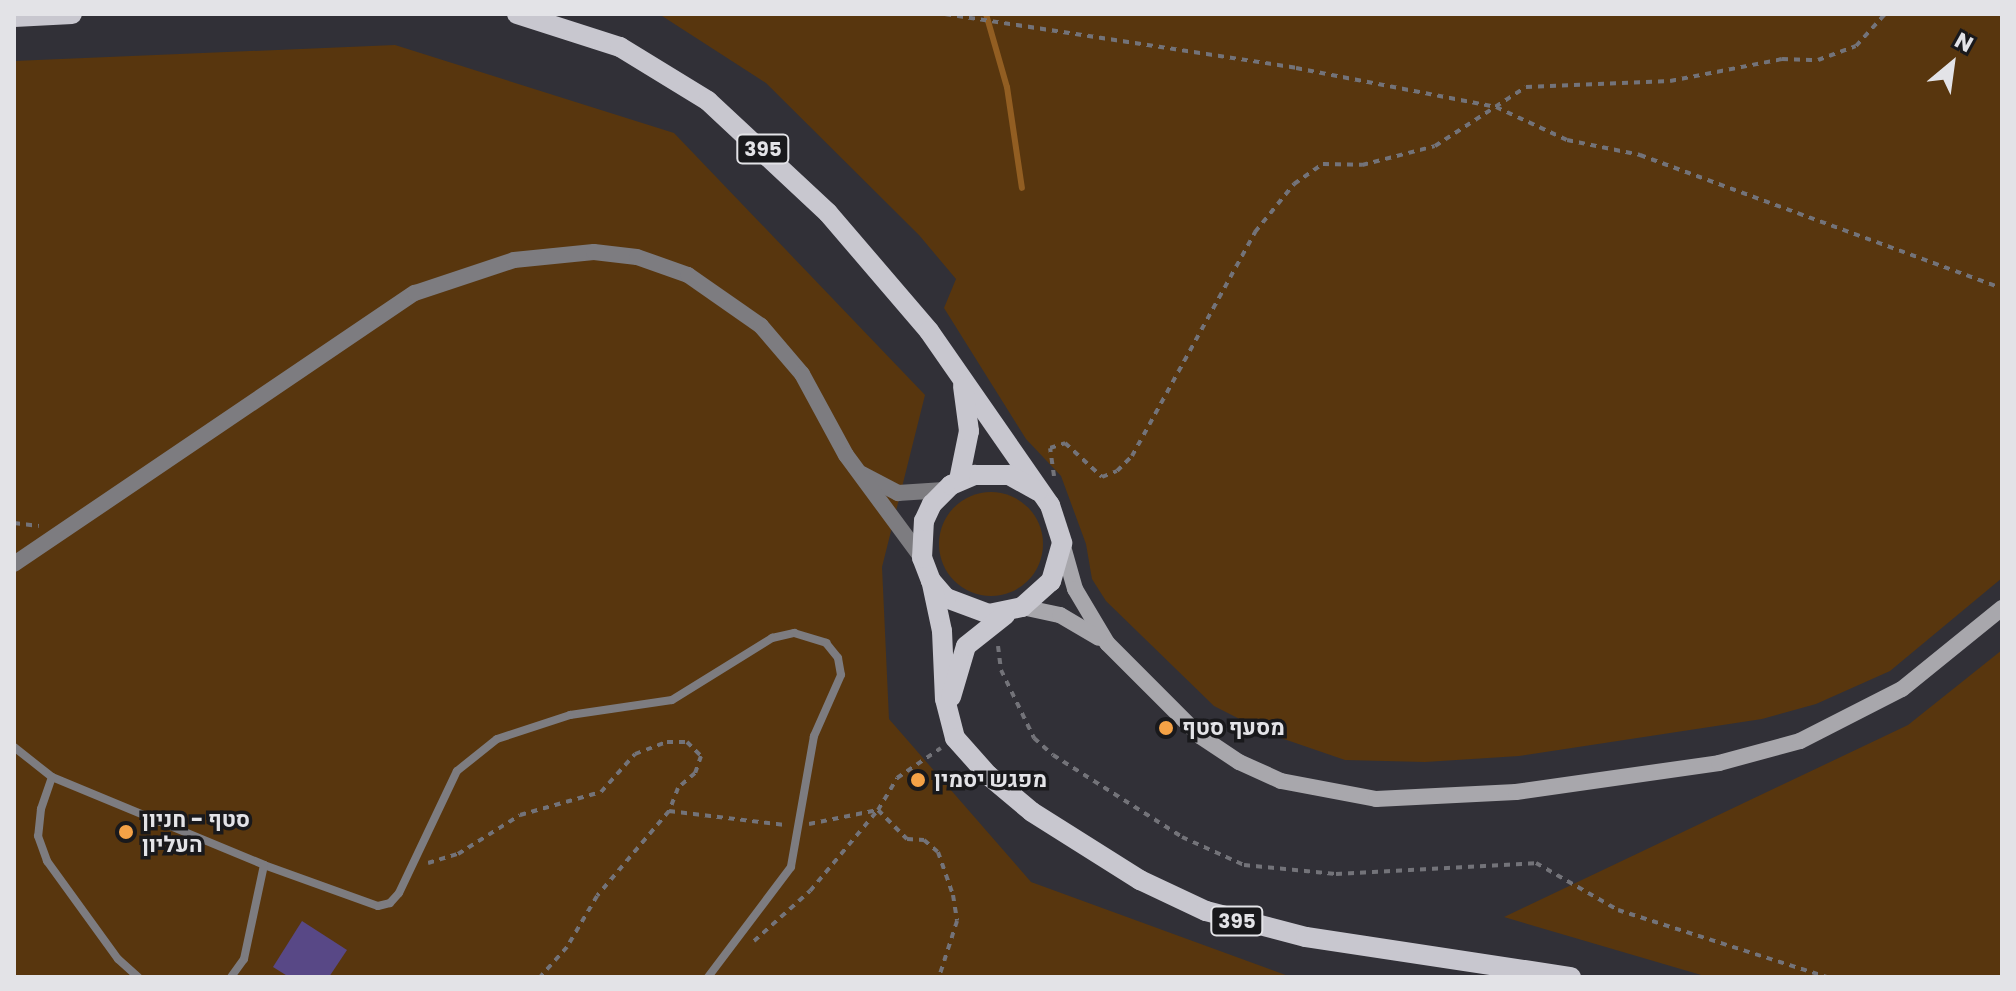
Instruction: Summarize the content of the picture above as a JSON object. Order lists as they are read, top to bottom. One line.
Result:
{"streets":{"main road":["395"]},"places":["מסעף סטף","מפגש יסמין","סטף - חניון העליון"],"north":"top right"}
